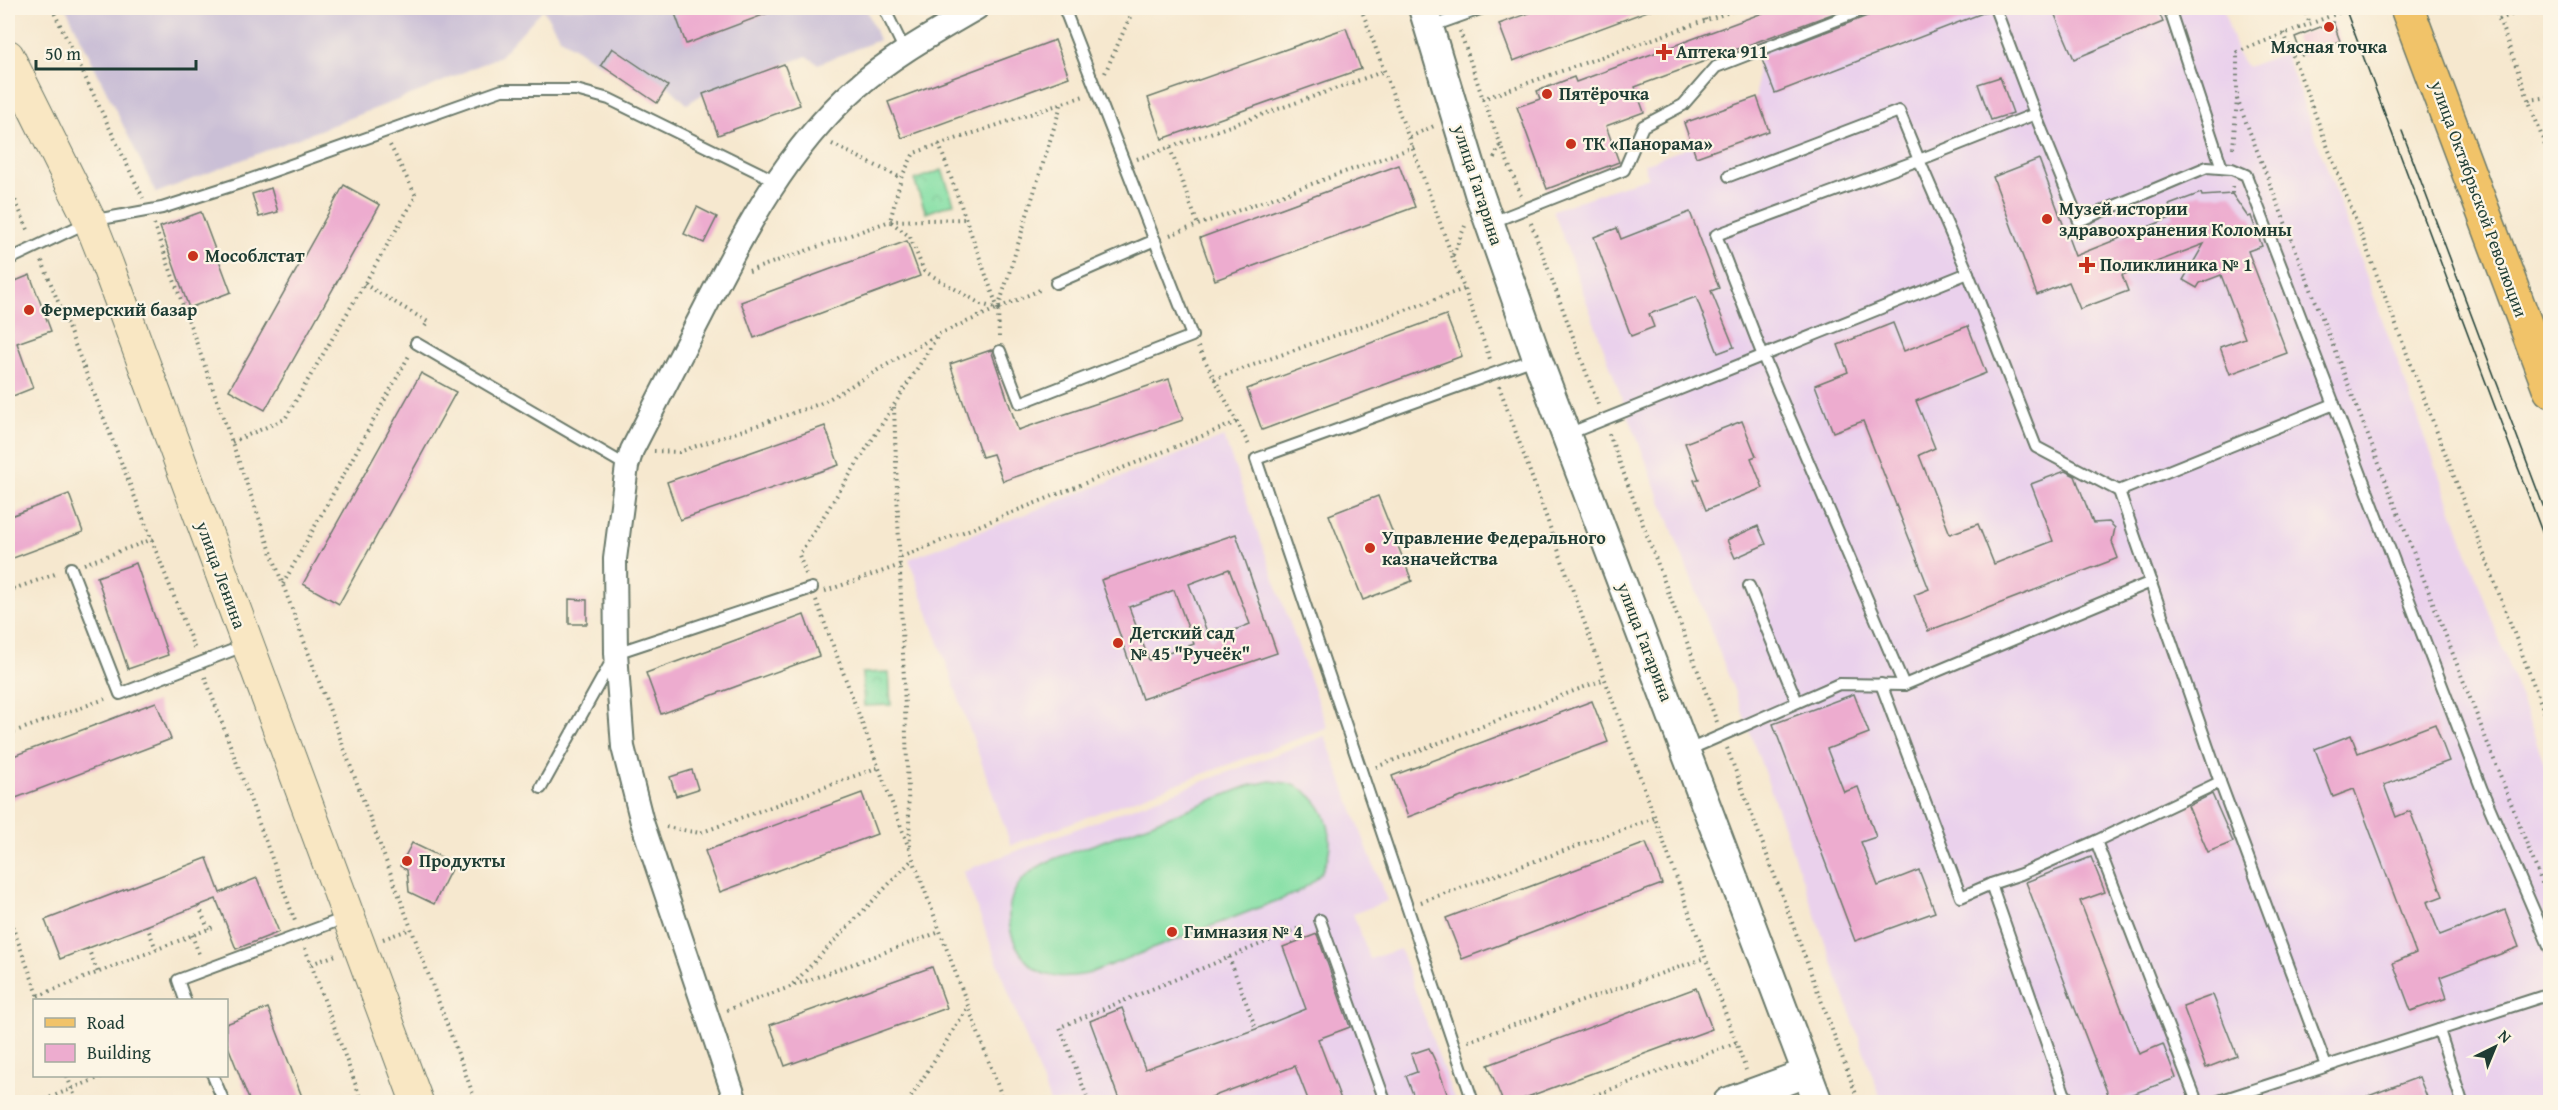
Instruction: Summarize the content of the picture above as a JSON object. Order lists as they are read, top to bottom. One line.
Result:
{"streets":{"main road":["улица Октябрьской Революции","улица Ленина"],"street":["улица Гагарина"]},"places":{"other":["Мясная точка","Пятёрочка","ТК «Панорама»","Музей истории здравоохранения Коломны","Мособлстат","Фермерский базар","Управление Федерального казначейства","Детский сад № 45 \"Ручеёк\"","Продукты","Гимназия № 4"],"health":["Аптека 911","Поликлиника № 1"]},"legend":["Road","Building"],"scale_bar":"50 m","north":"top right"}
